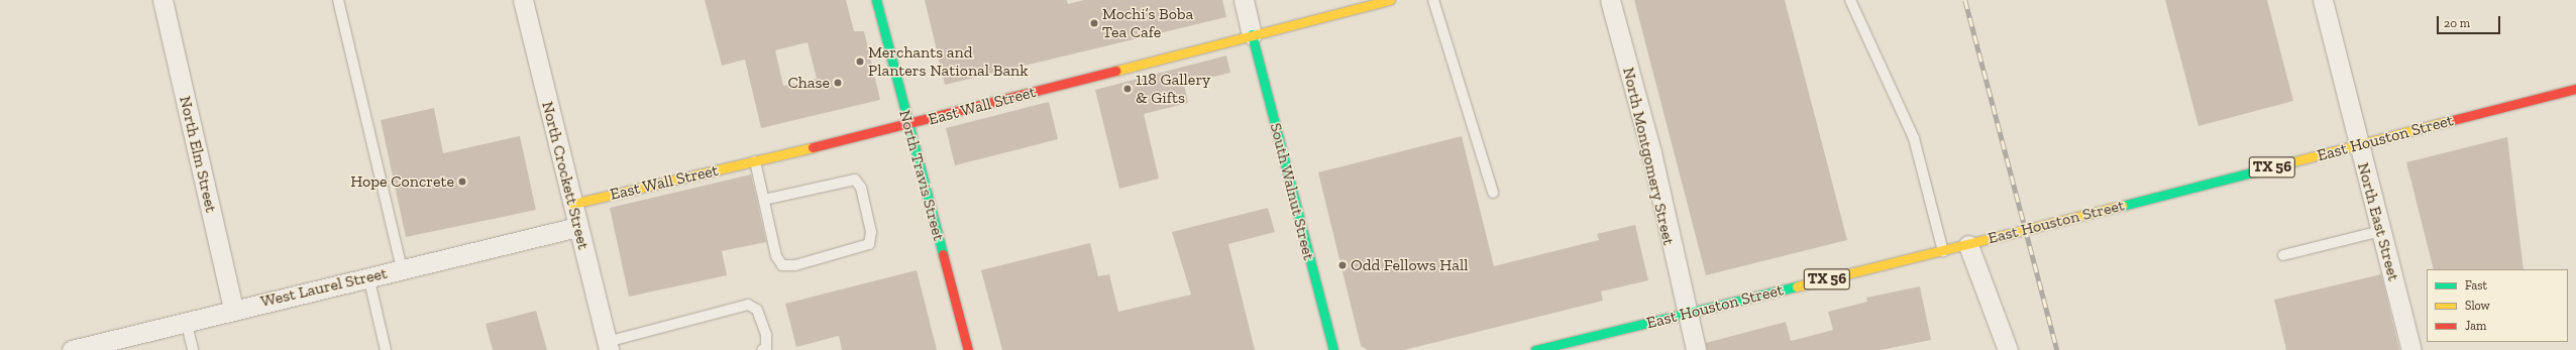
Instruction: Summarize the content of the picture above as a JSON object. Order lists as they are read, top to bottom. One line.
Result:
{"streets":{"main road":["East Wall Street","East Houston Street","TX 56","North Travis Street","South Walnut Street"],"street":["North Elm Street","North Montgomery Street","North Crockett Street","North East Street","West Laurel Street"]},"crossings":[["East Wall Street","North Crockett Street"],["East Wall Street","North Travis Street"],["East Wall Street","South Walnut Street"],["East Houston Street","North Montgomery Street"],["East Houston Street","North East Street"],["North Elm Street","West Laurel Street"],["North Crockett Street","West Laurel Street"]],"places":["Mochi’s Boba Tea Cafe","Merchants and Planters National Bank","Chase","118 Gallery & Gifts","Hope Concrete","Odd Fellows Hall"],"legend":["Fast","Slow","Jam"],"scale_bar":"20 m"}
